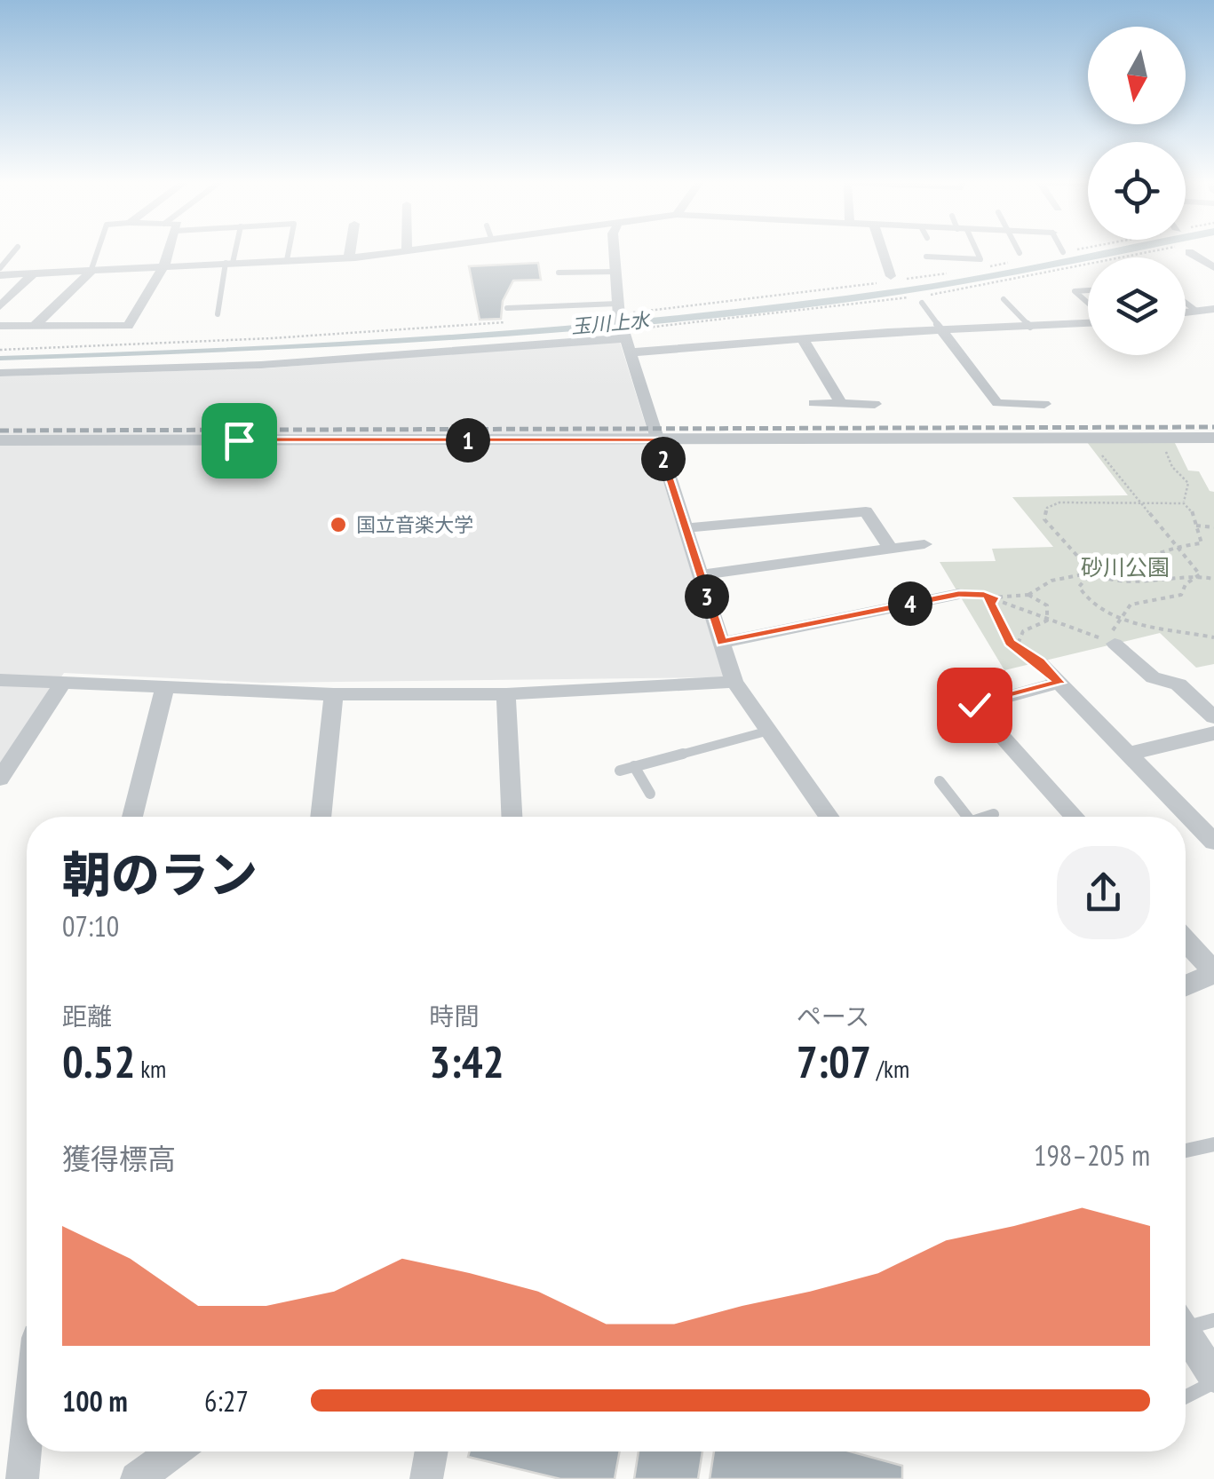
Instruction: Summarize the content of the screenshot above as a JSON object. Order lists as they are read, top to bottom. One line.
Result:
{"water":["玉川上水"],"parks":["砂川公園"],"places":["国立音楽大学"],"north":"bottom","page":{"pins":["1","2","3","4"],"heading":["朝のラン","07:10"],"stats":[["距離","0.52 km"],["時間","3:42"],["ペース","7:07 /km"]],"chart":["獲得標高","198–205 m"],"list":[{"name":"100 m","note":"6:27"}]}}
